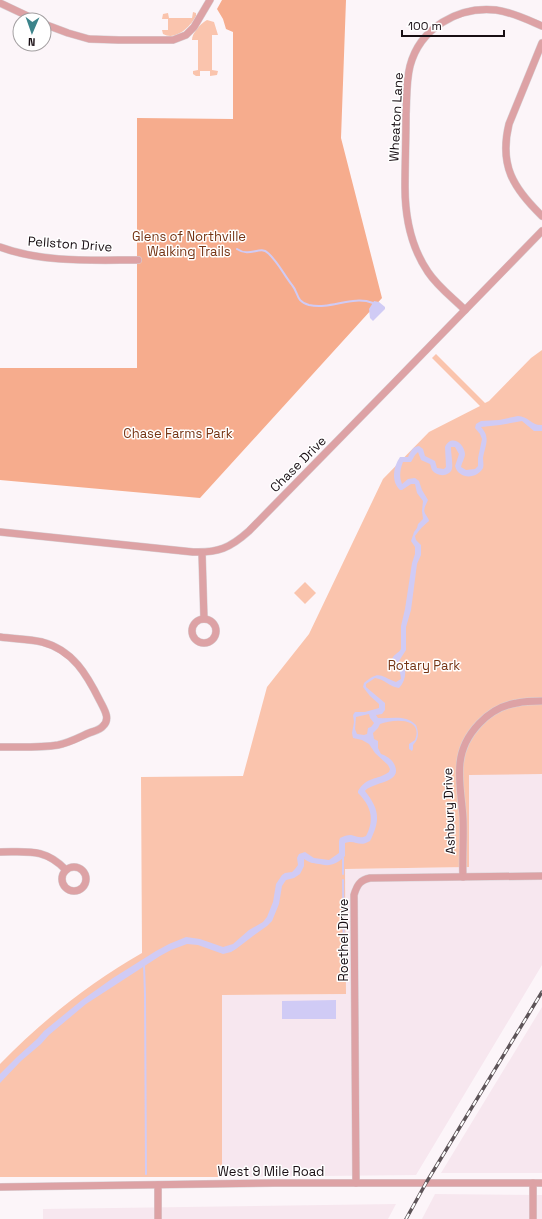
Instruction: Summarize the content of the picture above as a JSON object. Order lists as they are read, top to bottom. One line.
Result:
{"streets":{"street":["Wheaton Lane","Pellston Drive","Chase Drive","Ashbury Drive","Roethel Drive","West 9 Mile Road"]},"crossings":[["Wheaton Lane","Chase Drive"],["Ashbury Drive","Roethel Drive"],["Roethel Drive","West 9 Mile Road"]],"parks":["Glens of Northville Walking Trails","Chase Farms Park","Rotary Park"],"scale_bar":"100 m","north":"bottom"}
